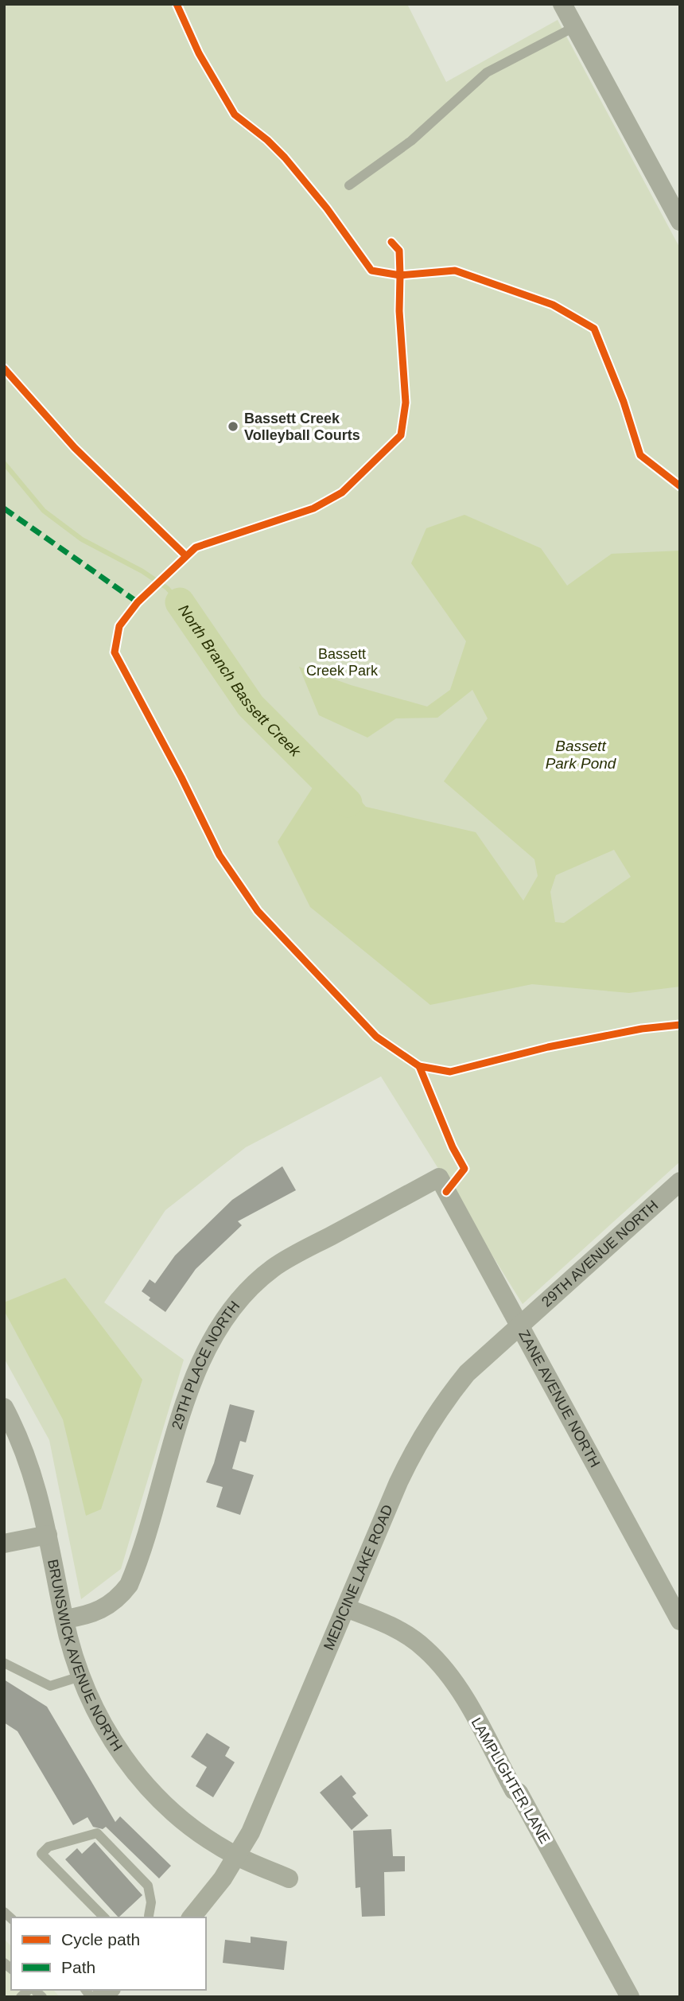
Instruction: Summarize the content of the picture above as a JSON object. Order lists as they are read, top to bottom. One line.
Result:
{"streets":{"street":["29TH AVENUE NORTH","29TH PLACE NORTH","ZANE AVENUE NORTH","MEDICINE LAKE ROAD","BRUNSWICK AVENUE NORTH","LAMPLIGHTER LANE"]},"crossings":[["29TH AVENUE NORTH","ZANE AVENUE NORTH"],["29TH AVENUE NORTH","MEDICINE LAKE ROAD"],["29TH PLACE NORTH","ZANE AVENUE NORTH"],["29TH PLACE NORTH","BRUNSWICK AVENUE NORTH"],["ZANE AVENUE NORTH","MEDICINE LAKE ROAD"],["MEDICINE LAKE ROAD","BRUNSWICK AVENUE NORTH"],["MEDICINE LAKE ROAD","LAMPLIGHTER LANE"]],"water":["North Branch Bassett Creek","Bassett Park Pond"],"parks":["Bassett Creek Park"],"places":["Bassett Creek Volleyball Courts"],"legend":["Cycle path","Path"]}
